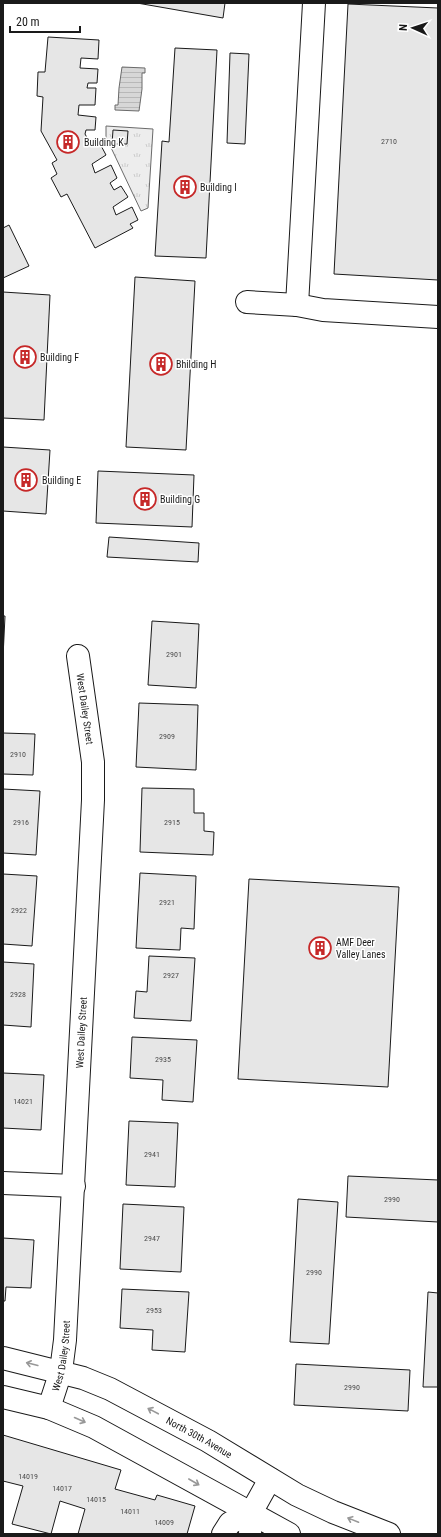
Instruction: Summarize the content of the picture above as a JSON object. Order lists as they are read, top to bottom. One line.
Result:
{"streets":{"street":["West Dailey Street","North 30th Avenue"]},"crossings":[["West Dailey Street","North 30th Avenue"]],"places":{"building":["Building K","Building I","Building F","Bhilding H","Building E","Building G","AMF Deer Valley Lanes"]},"house_numbers":["2710","2901","2909","2910","2916","2915","2921","2922","2927","2928","2935","14021","2941","2990","2947","2990","2953","2990","14019","14017","14015","14011","14009"],"scale_bar":"20 m","north":"left"}
